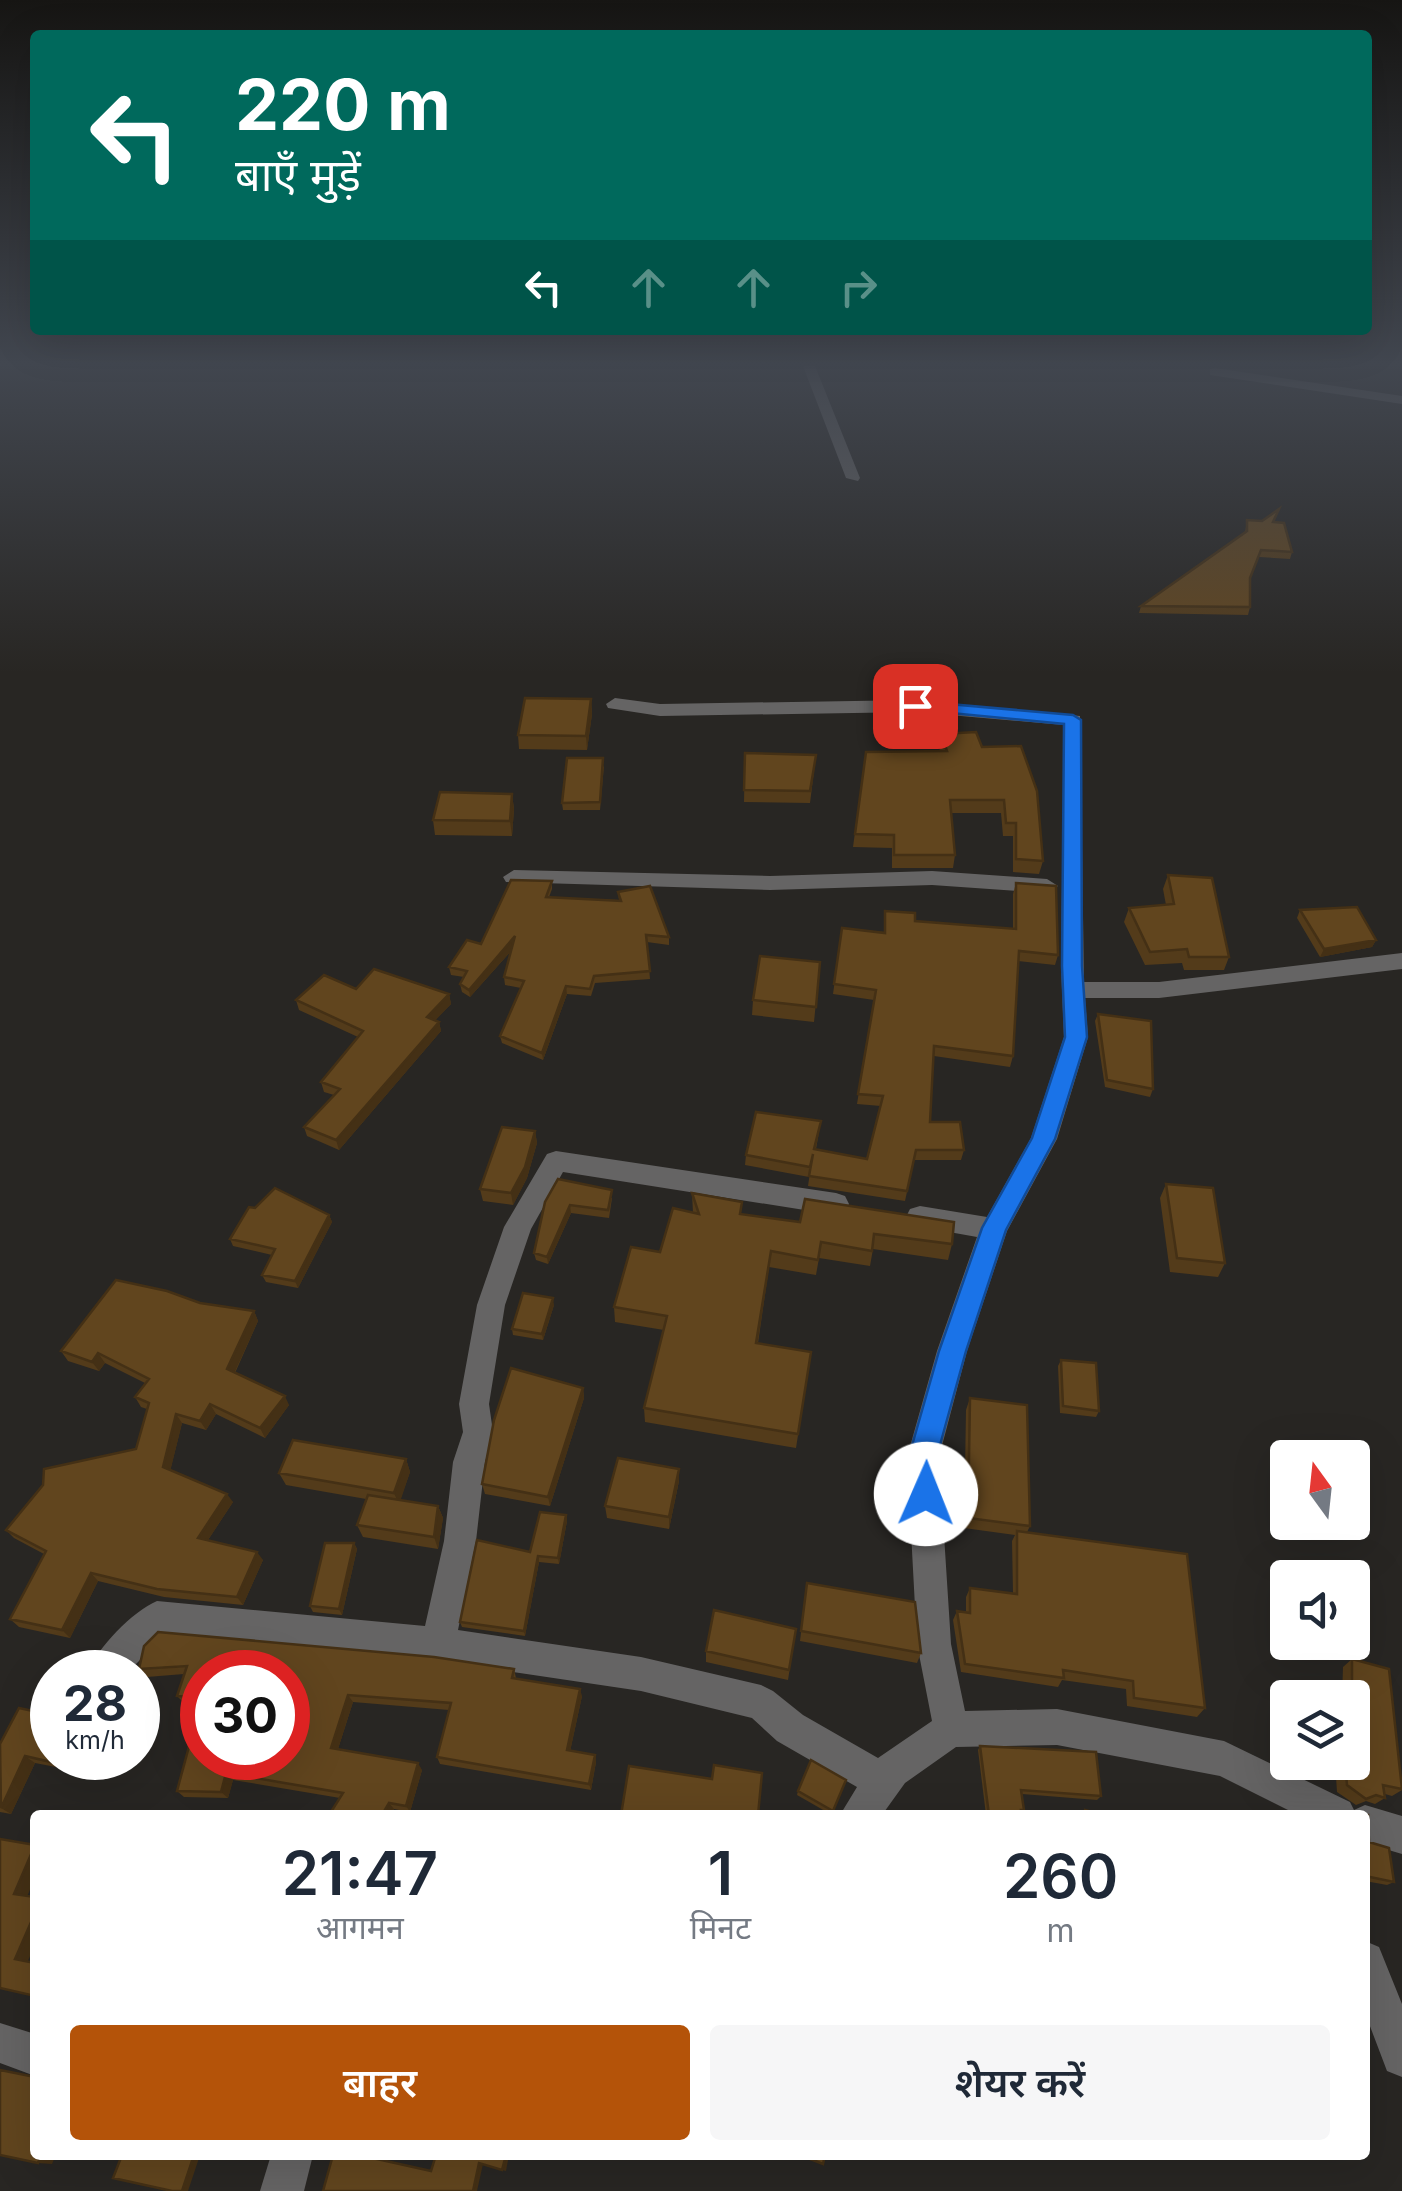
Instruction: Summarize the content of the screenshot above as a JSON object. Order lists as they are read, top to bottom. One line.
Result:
{"north":"top","page":{"turn":["220 m","बाएँ मुड़ें"],"speed":"28 km/h","limit":"30","eta":["21:47","आगमन","1","मिनट","260","m"],"buttons":["बाहर","शेयर करें"]}}
